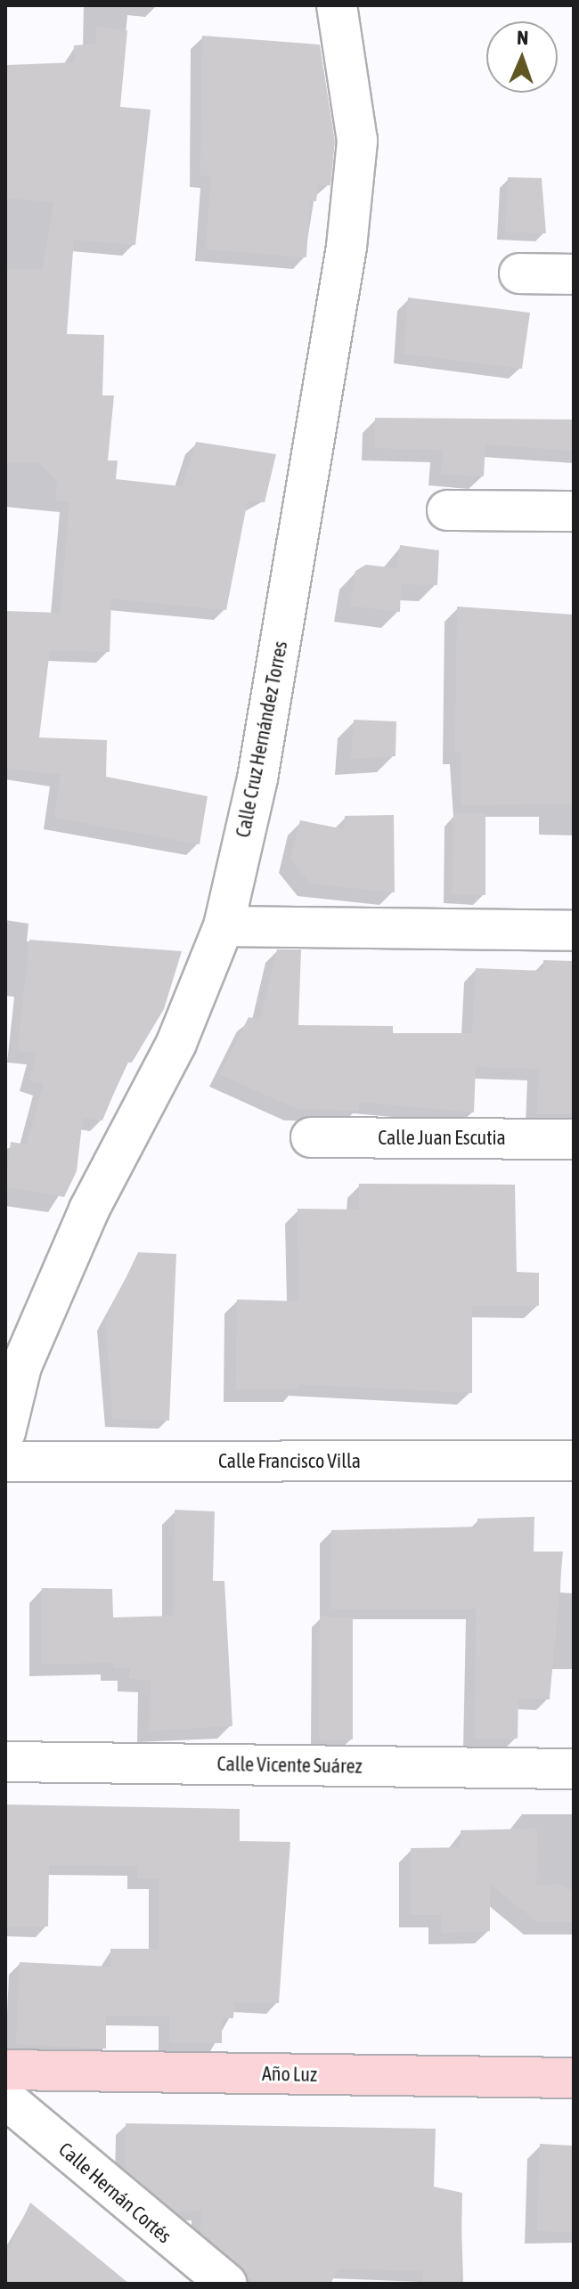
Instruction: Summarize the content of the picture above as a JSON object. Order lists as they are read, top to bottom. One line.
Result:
{"streets":{"main road":["Año Luz"],"street":["Calle Cruz Hernández Torres","Calle Juan Escutia","Calle Francisco Villa","Calle Vicente Suárez","Calle Hernán Cortés"]},"north":"top"}
